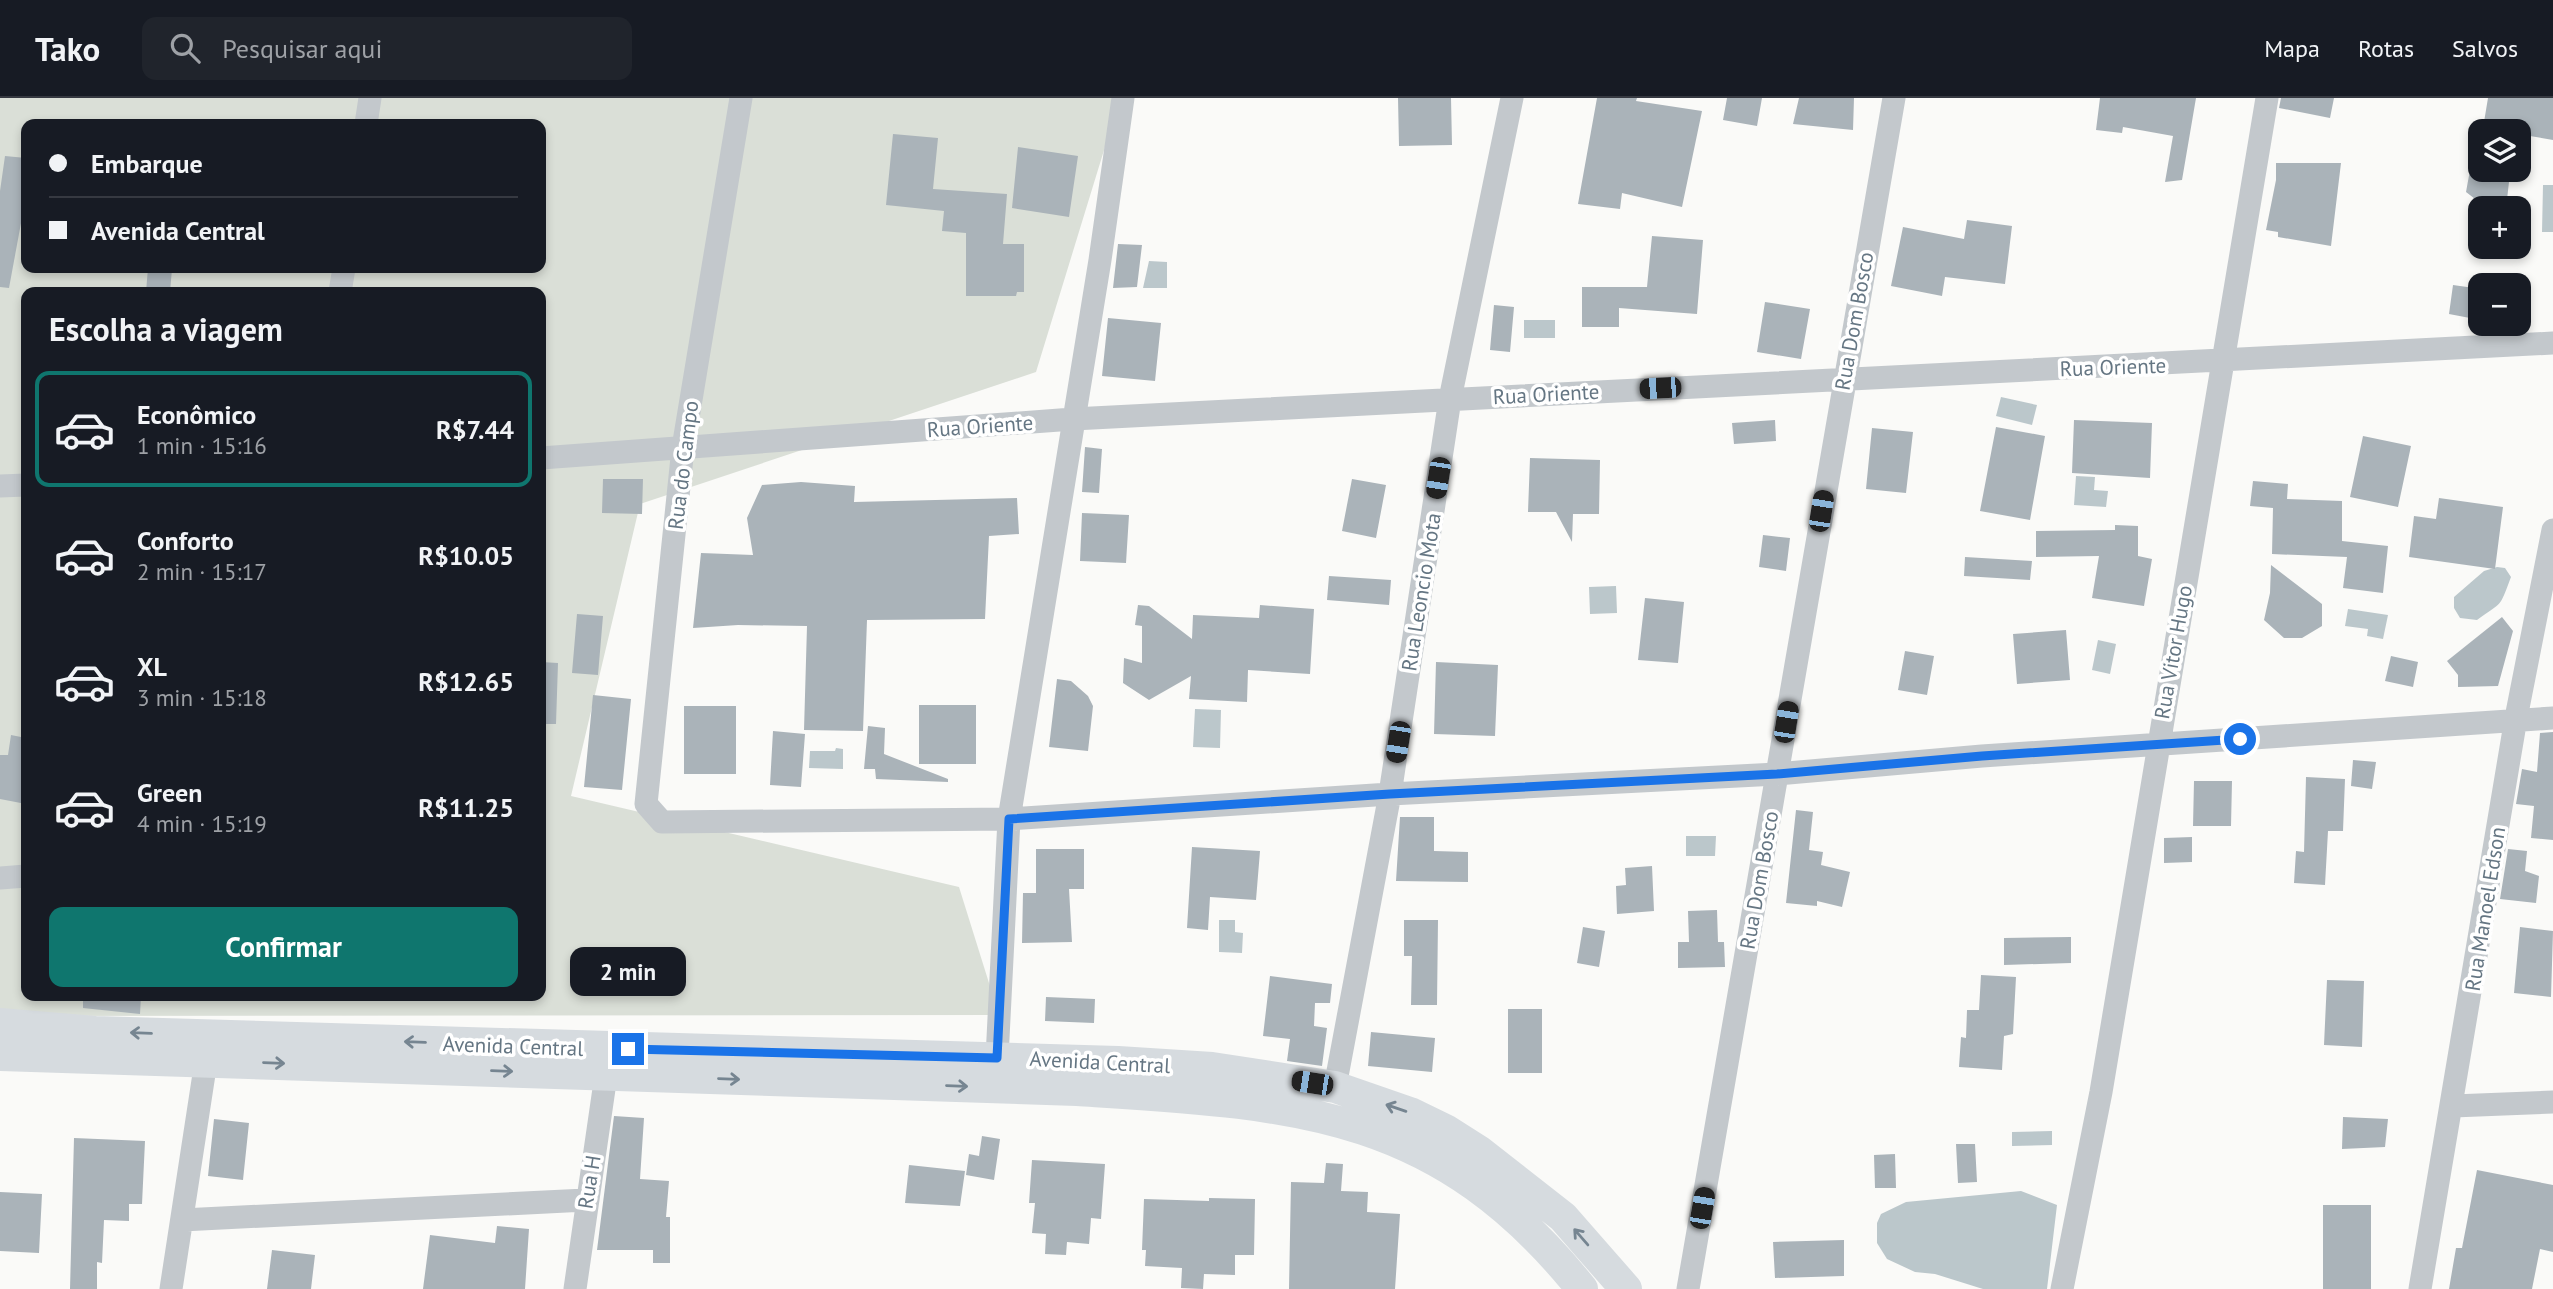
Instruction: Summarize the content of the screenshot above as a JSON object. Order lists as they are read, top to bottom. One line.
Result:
{"streets":{"main road":["Avenida Central"],"street":["Rua Dom Bosco","Rua Oriente","Rua do Campo","Rua Leoncio Mota","Rua Vitor Hugo","Rua Manoel Edson","Rua H"]},"crossings":[["Rua Dom Bosco","Rua Oriente"],["Rua Oriente","Rua do Campo"],["Rua Oriente","Rua Leoncio Mota"],["Rua Oriente","Rua Vitor Hugo"],["Rua Leoncio Mota","Avenida Central"],["Avenida Central","Rua H"]],"page":{"header":"Tako","search":"Pesquisar aqui","nav":["Mapa","Rotas","Salvos"],"map_buttons":["+","−"],"banner":["Embarque","Avenida Central"],"heading":"Escolha a viagem","list":[{"name":"Econômico","note":"1 min · 15:16","value":"R$7.44"},{"name":"Conforto","note":"2 min · 15:17","value":"R$10.05"},{"name":"XL","note":"3 min · 15:18","value":"R$12.65"},{"name":"Green","note":"4 min · 15:19","value":"R$11.25"}],"buttons":"Confirmar","bubble":"2 min"}}
